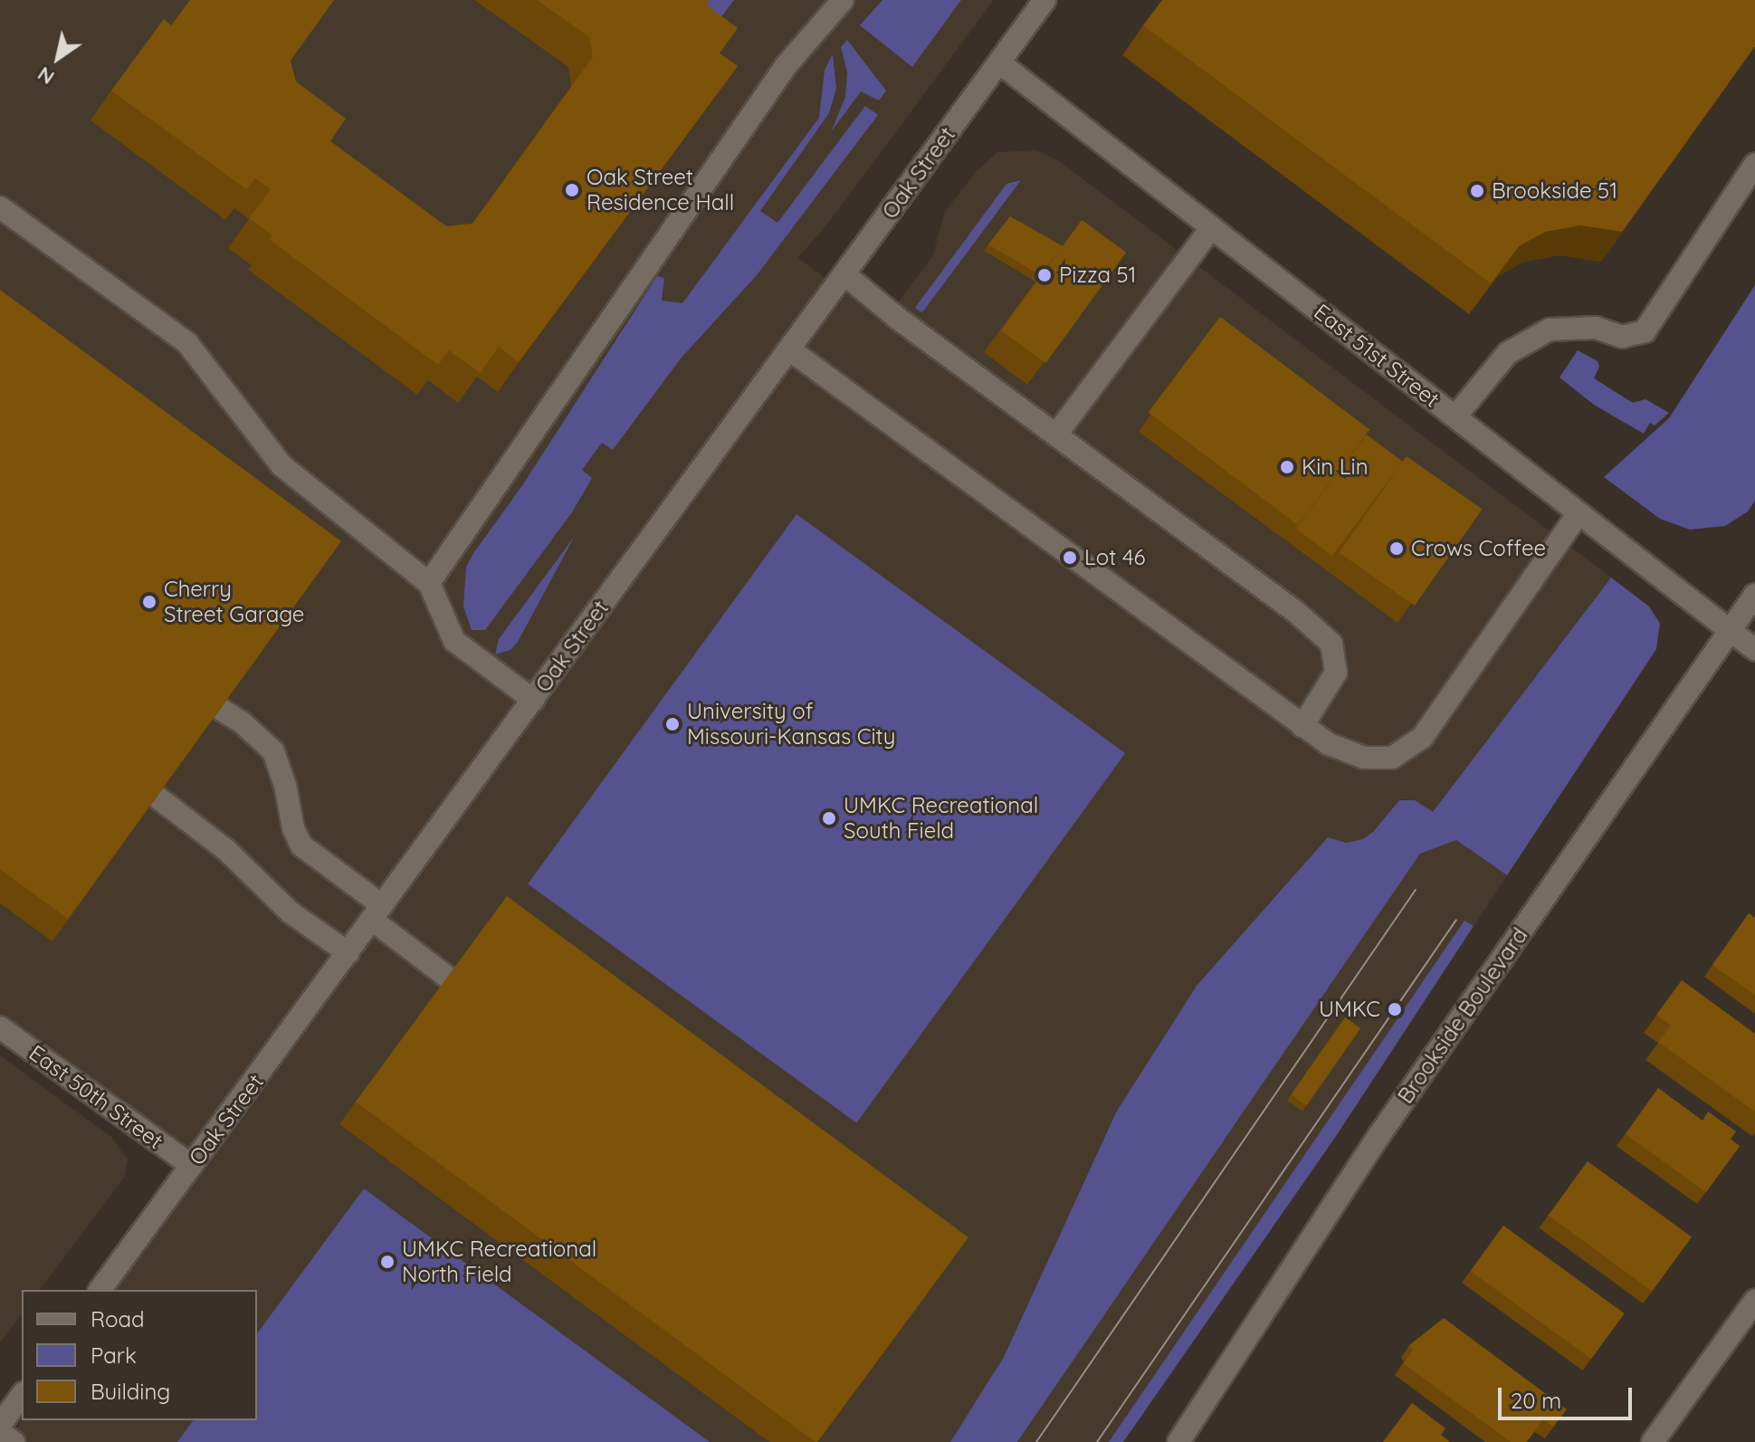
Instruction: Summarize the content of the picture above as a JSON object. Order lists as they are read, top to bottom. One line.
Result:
{"streets":{"street":["Oak Street","East 51st Street","Brookside Boulevard","East 50th Street"]},"crossings":[["Oak Street","East 51st Street"],["Oak Street","East 50th Street"],["East 51st Street","Brookside Boulevard"]],"places":["Oak Street Residence Hall","Brookside 51","Pizza 51","Kin Lin","Crows Coffee","Lot 46","Cherry Street Garage","University of Missouri-Kansas City","UMKC Recreational South Field","UMKC","UMKC Recreational North Field"],"legend":["Road","Park","Building"],"scale_bar":"20 m","north":"bottom left"}
